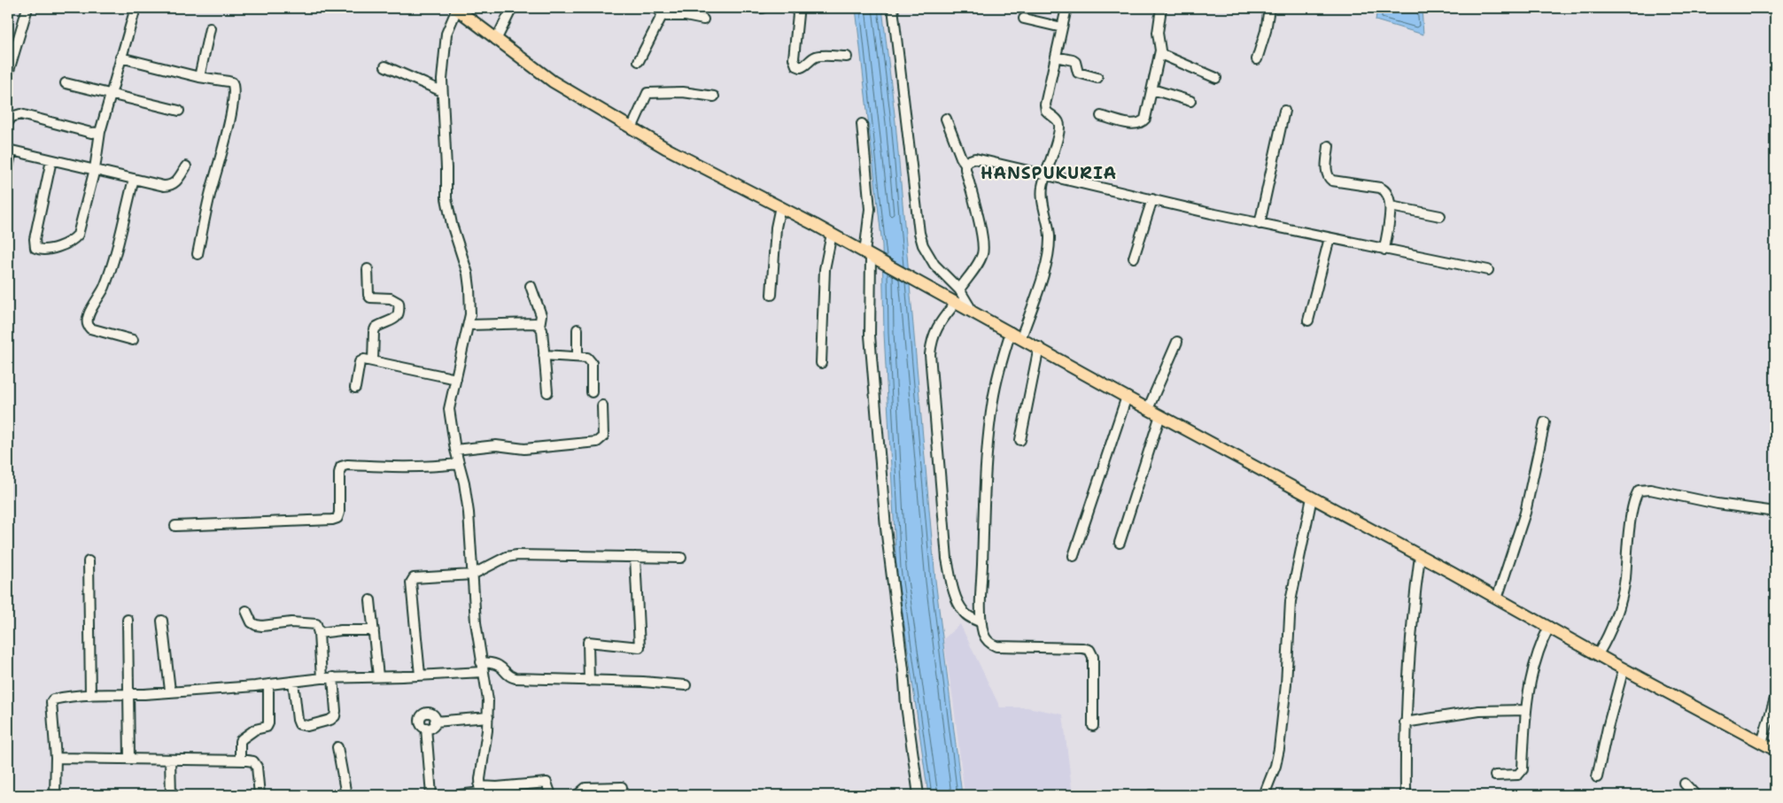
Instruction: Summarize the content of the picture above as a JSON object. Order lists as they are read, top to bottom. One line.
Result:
{"districts":["HANSPUKURIA"]}
